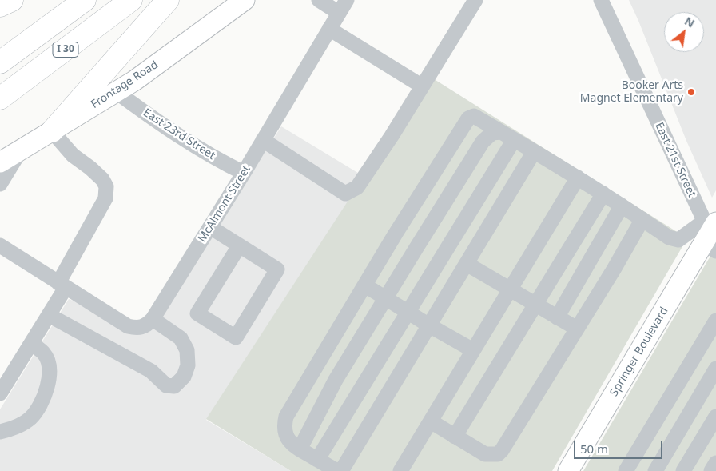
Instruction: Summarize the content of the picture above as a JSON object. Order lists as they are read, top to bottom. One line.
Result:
{"streets":{"highway":["I 30"],"main road":["Frontage Road","Springer Boulevard"],"street":["East 23rd Street","East 21st Street","McAlmont Street"]},"crossings":[["Frontage Road","East 23rd Street"],["East 23rd Street","McAlmont Street"],["East 21st Street","Springer Boulevard"]],"places":["Booker Arts Magnet Elementary"],"scale_bar":"50 m","north":"top right"}
